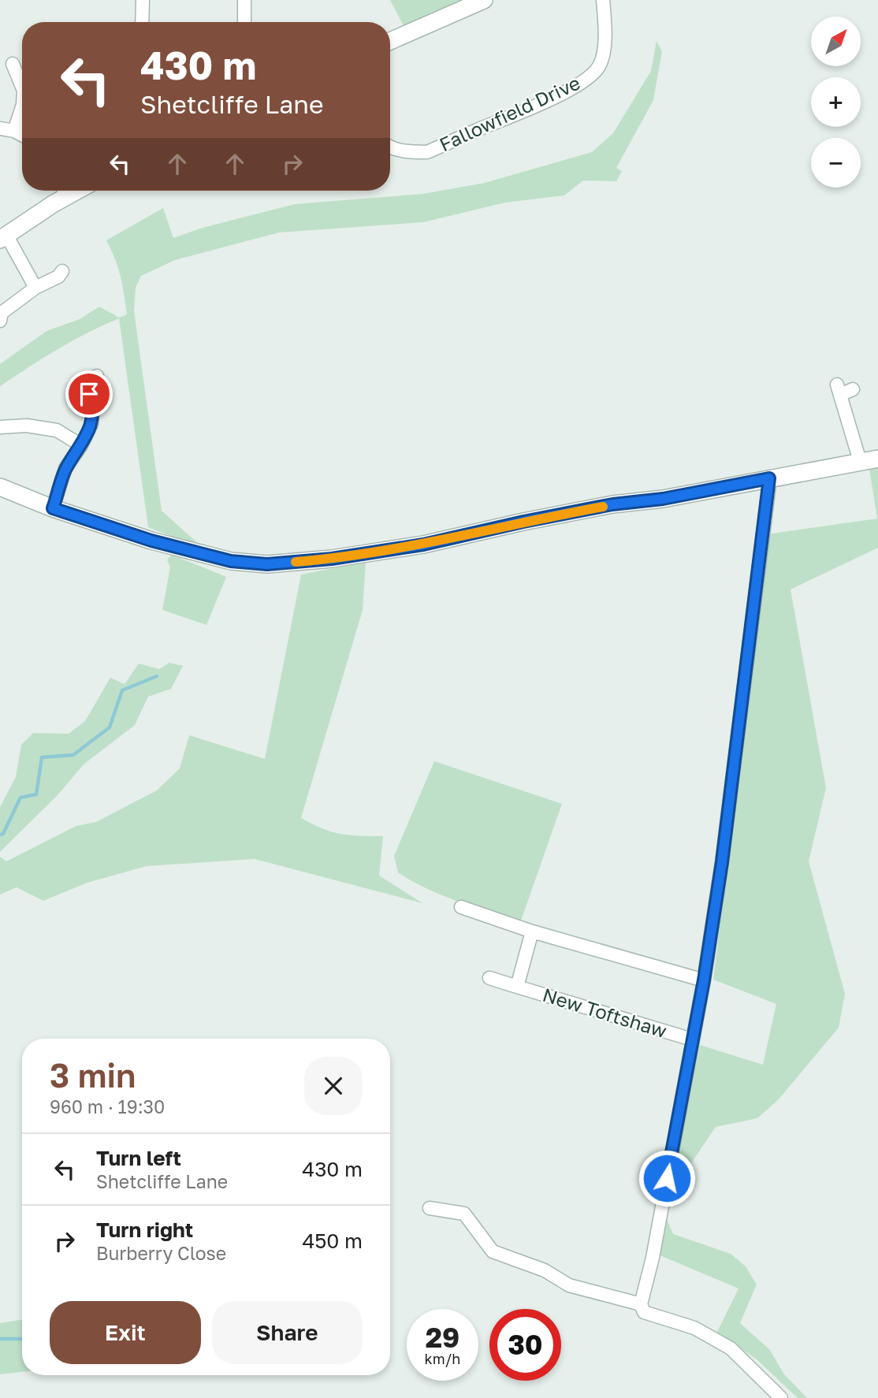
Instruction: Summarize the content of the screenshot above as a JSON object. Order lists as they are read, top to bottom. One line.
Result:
{"streets":{"street":["Fallowfield Drive","New Toftshaw"]},"north":"top right","page":{"map_buttons":["+","−"],"turn":["430 m","Shetcliffe Lane"],"heading":["3 min","960 m · 19:30"],"list":[{"name":"Turn left","note":"Shetcliffe Lane","value":"430 m"},{"name":"Turn right","note":"Burberry Close","value":"450 m"}],"buttons":["Exit","Share"],"speed":"29 km/h","limit":"30"}}
